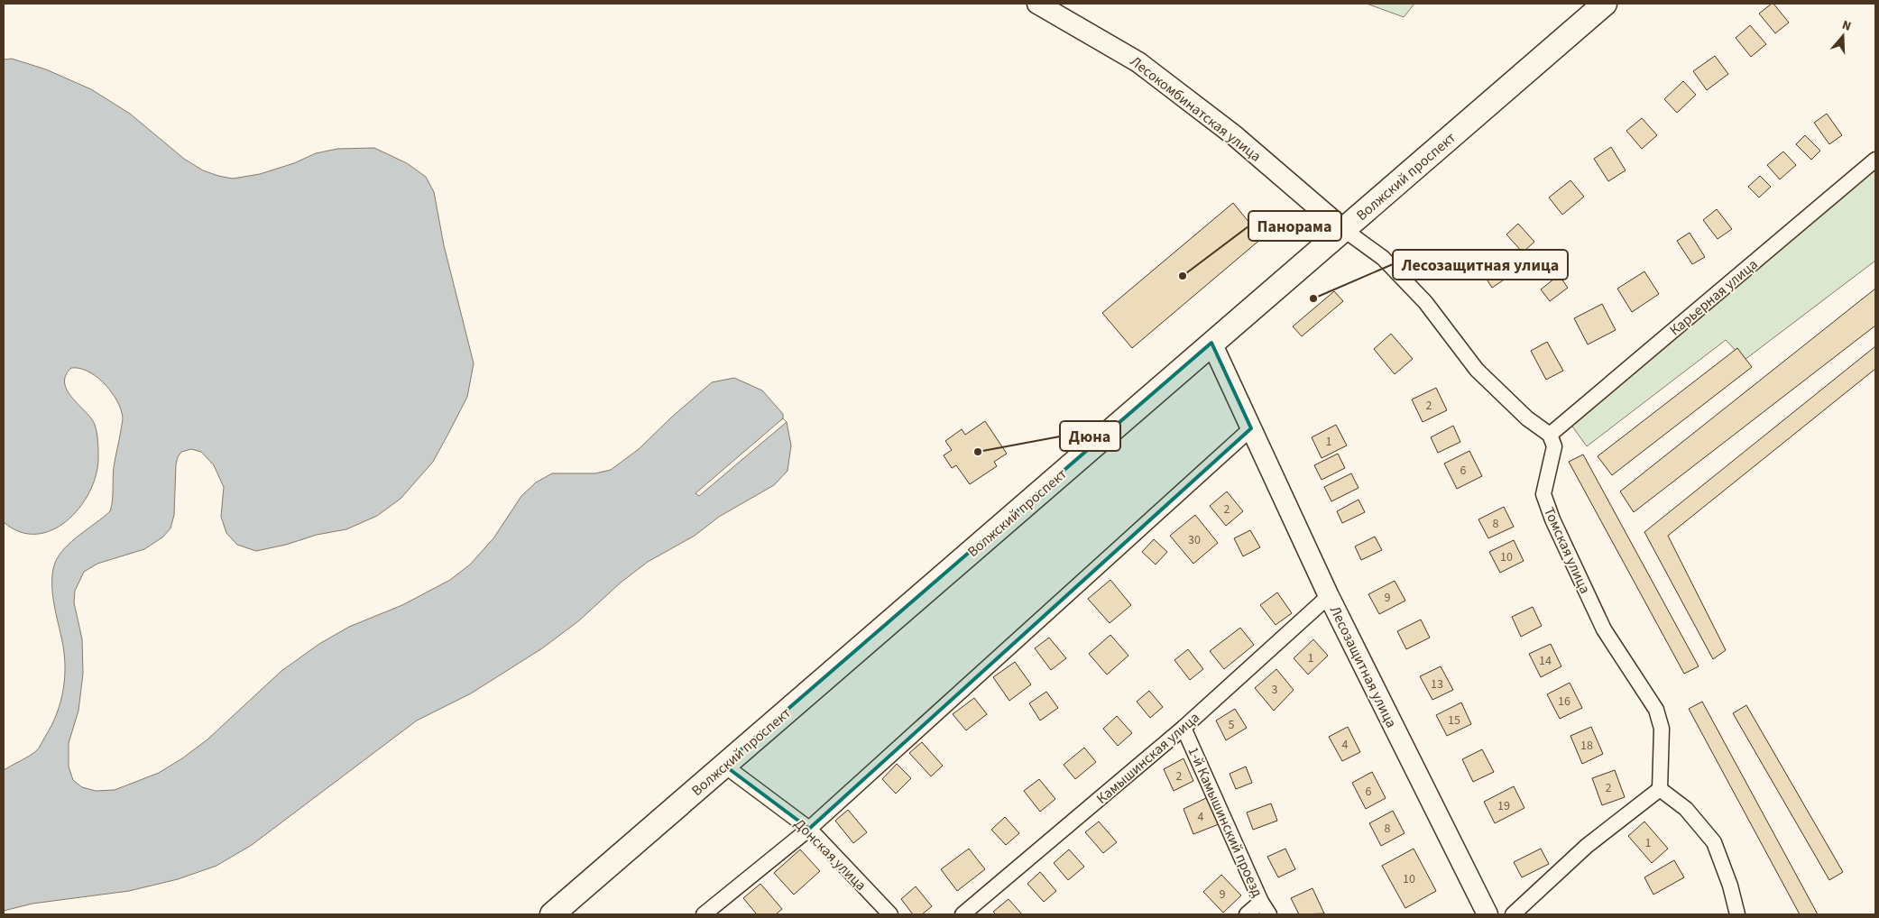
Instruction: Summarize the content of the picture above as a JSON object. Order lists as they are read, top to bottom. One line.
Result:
{"streets":{"main road":["Волжский проспект"],"street":["Лесокомбинатская улица","Карьерная улица","Томская улица","Лесозащитная улица","Камышинская улица","1-й Камышинский проезд","Донская улица"]},"crossings":[["Лесокомбинатская улица","Волжский проспект"],["Волжский проспект","Лесозащитная улица"],["Волжский проспект","Донская улица"],["Карьерная улица","Томская улица"],["Лесозащитная улица","Камышинская улица"],["Камышинская улица","1-й Камышинский проезд"]],"places":["Панорама","Лесозащитная улица","Дюна"],"house_numbers":["2","1","6","2","8","30","10","9","1","14","13","3","16","15","5","4","18","2","2","6","19","4","8","1","10","9"],"north":"top"}
